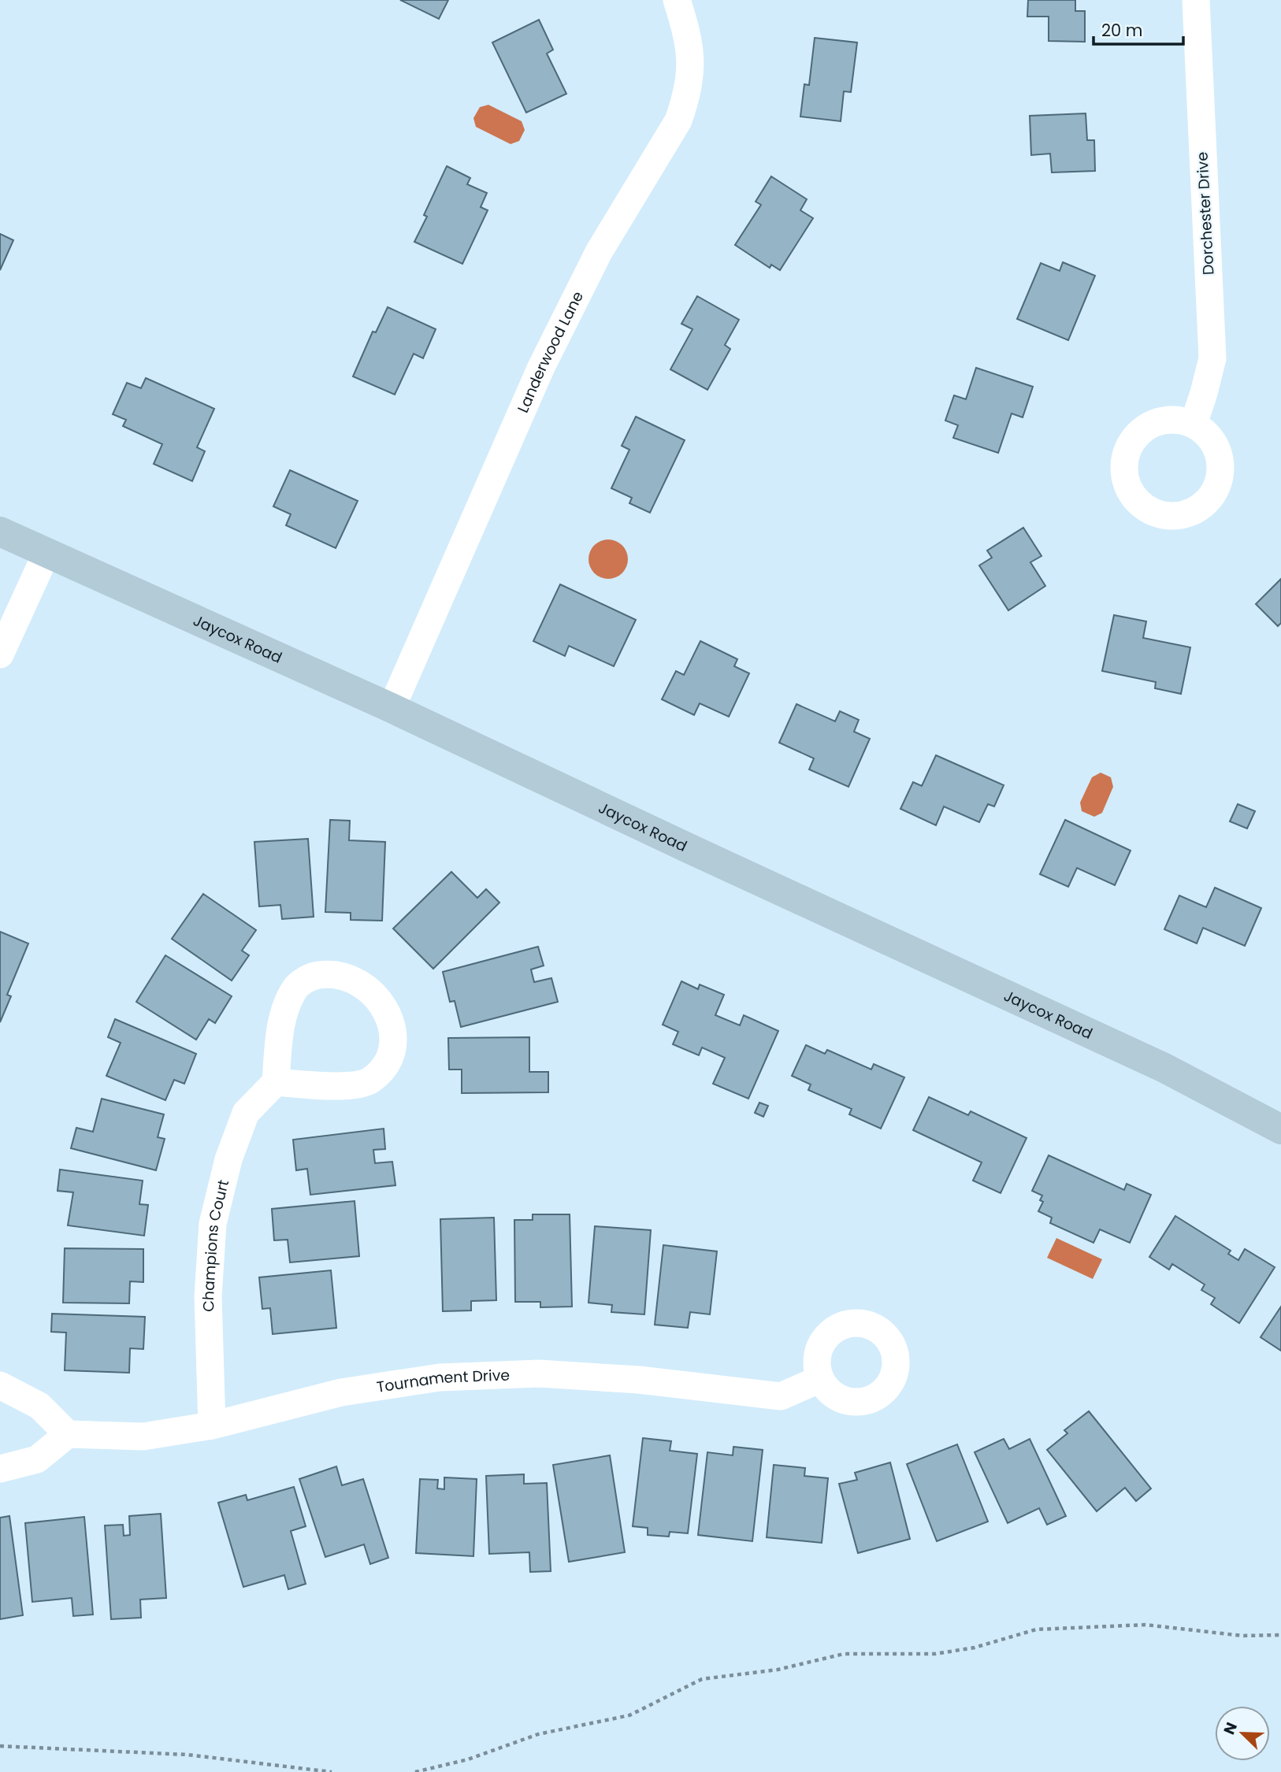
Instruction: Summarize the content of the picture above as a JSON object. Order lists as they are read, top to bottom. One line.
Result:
{"streets":{"street":["Dorchester Drive","Landerwood Lane","Jaycox Road","Champions Court","Tournament Drive"]},"crossings":[["Landerwood Lane","Jaycox Road"],["Champions Court","Tournament Drive"]],"scale_bar":"20 m","north":"top left"}
